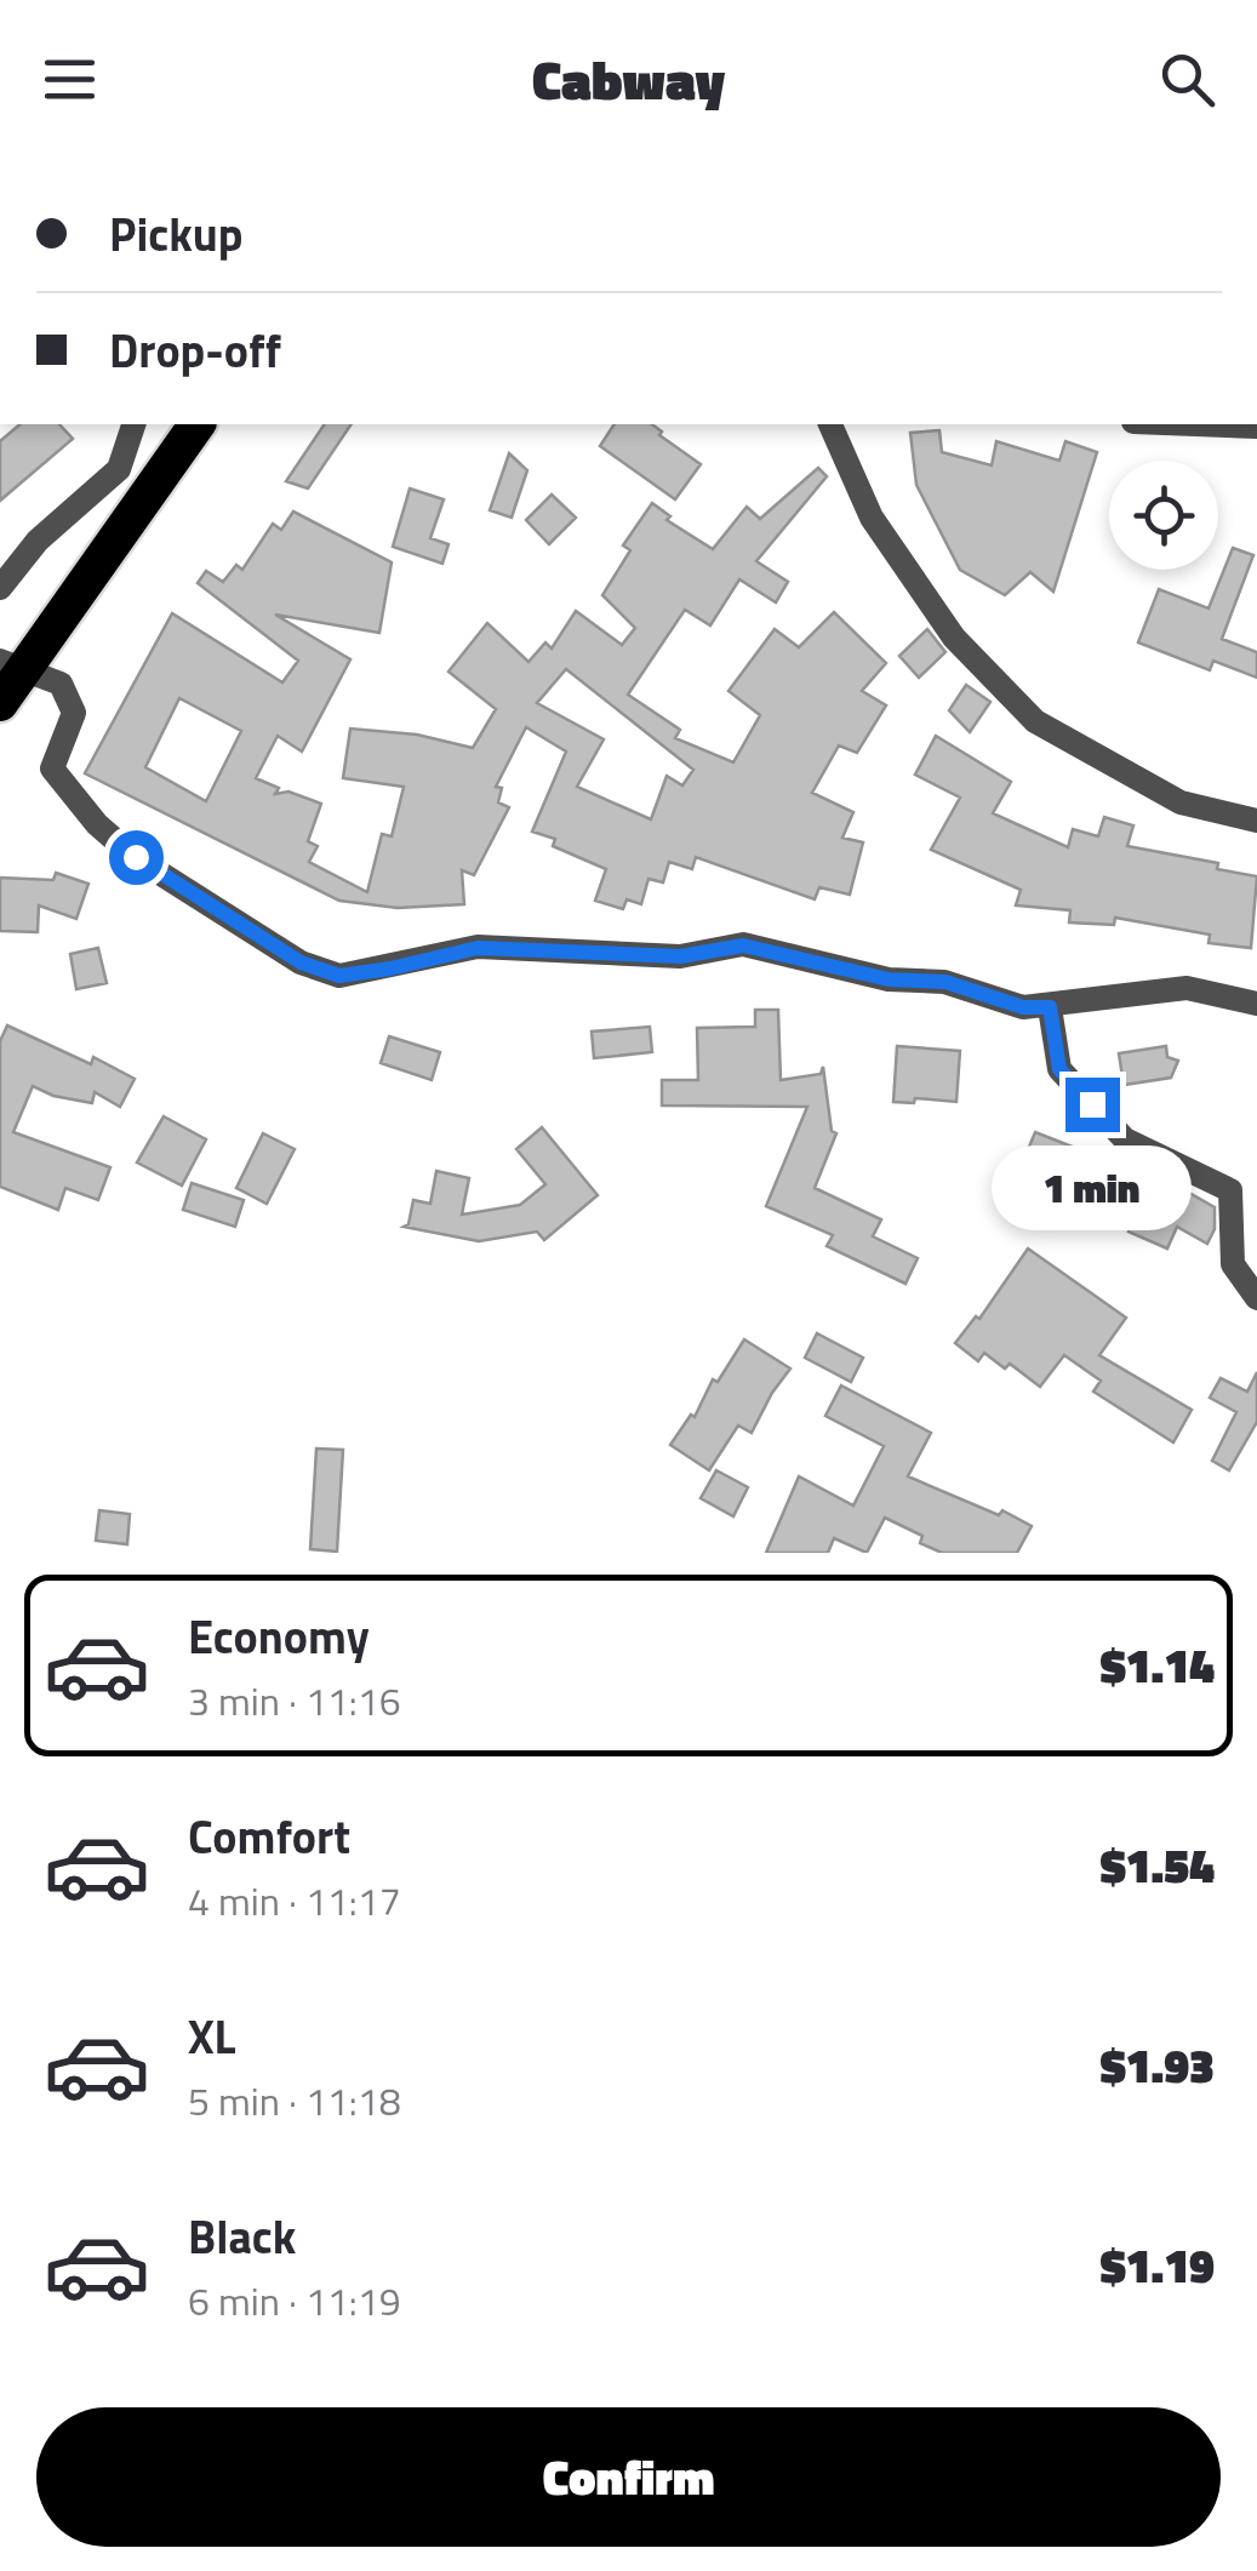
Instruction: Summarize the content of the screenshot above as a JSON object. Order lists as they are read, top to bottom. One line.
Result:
{"page":{"header":"Cabway","banner":["Pickup","Drop-off"],"bubble":"1 min","list":[{"name":"Economy","note":"3 min · 11:16","value":"$1.14"},{"name":"Comfort","note":"4 min · 11:17","value":"$1.54"},{"name":"XL","note":"5 min · 11:18","value":"$1.93"},{"name":"Black","note":"6 min · 11:19","value":"$1.19"}],"buttons":"Confirm"}}
